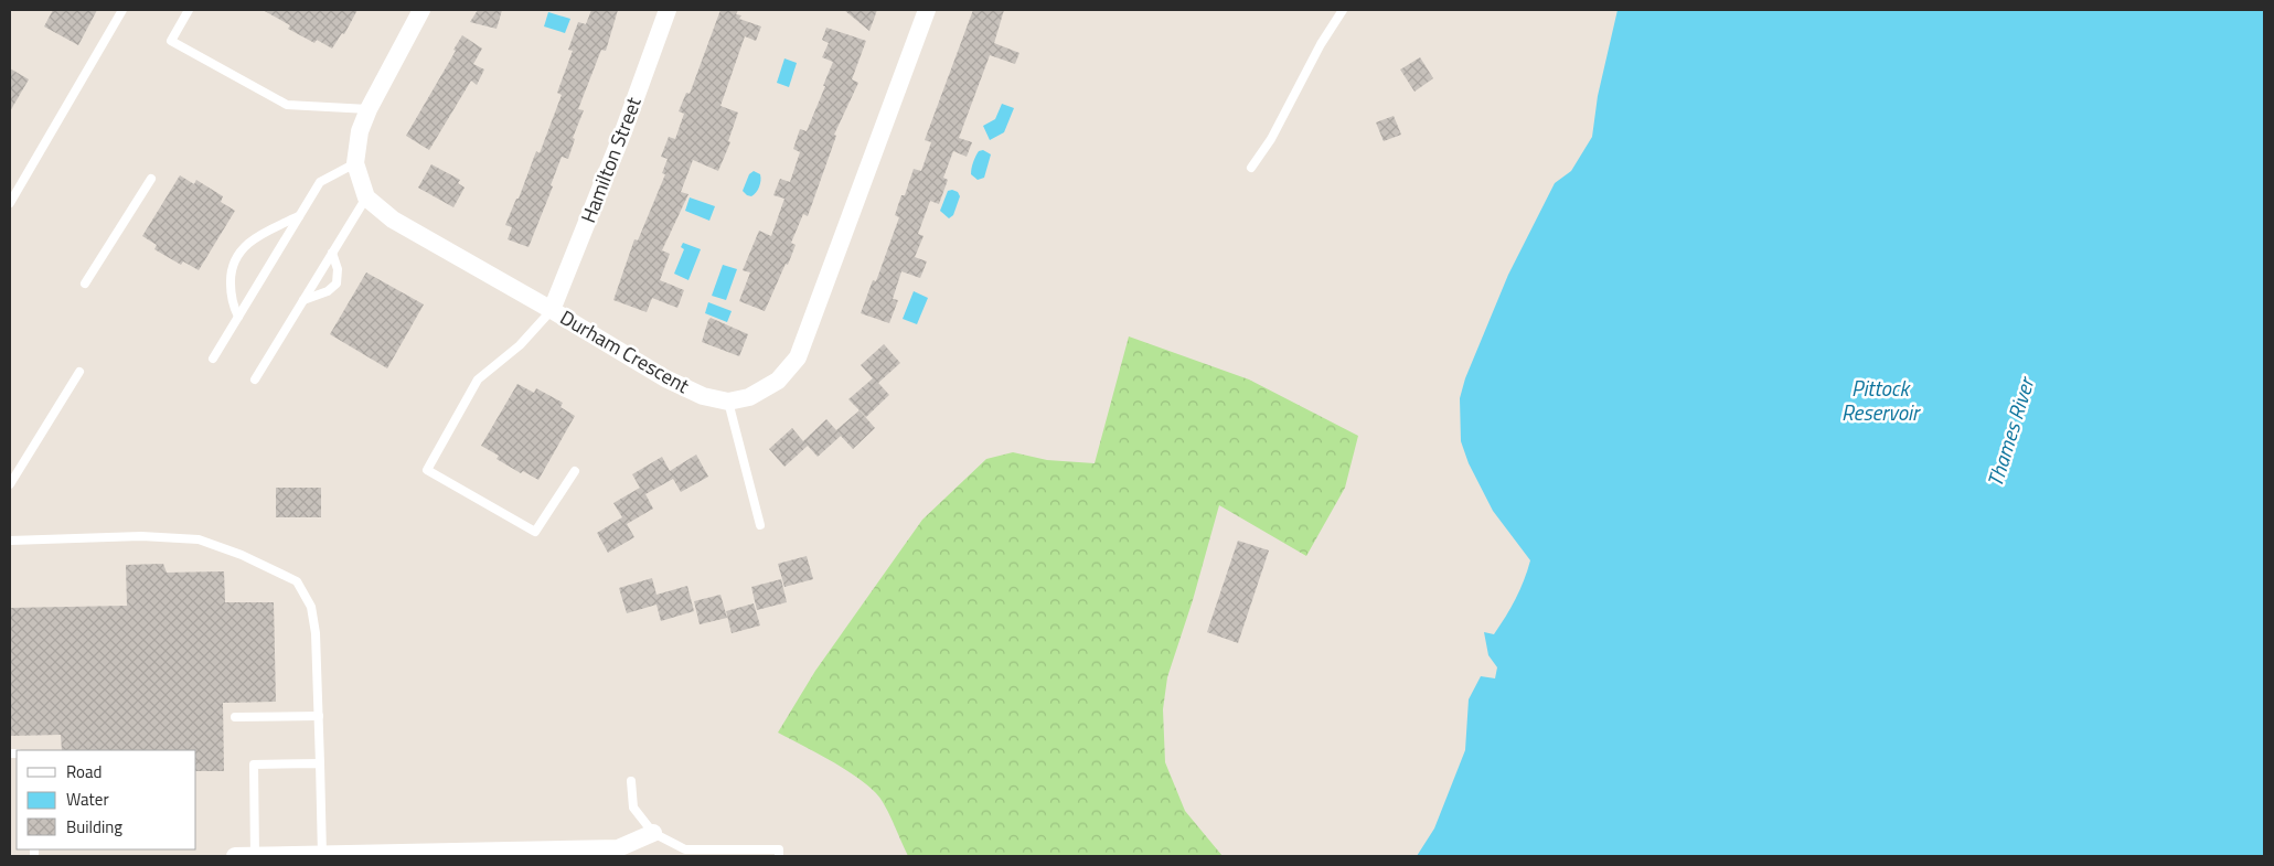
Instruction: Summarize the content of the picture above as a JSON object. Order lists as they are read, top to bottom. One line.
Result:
{"streets":{"street":["Hamilton Street","Durham Crescent"]},"crossings":[["Hamilton Street","Durham Crescent"]],"water":["Pittock Reservoir","Thames River"],"legend":["Road","Water","Building"]}
